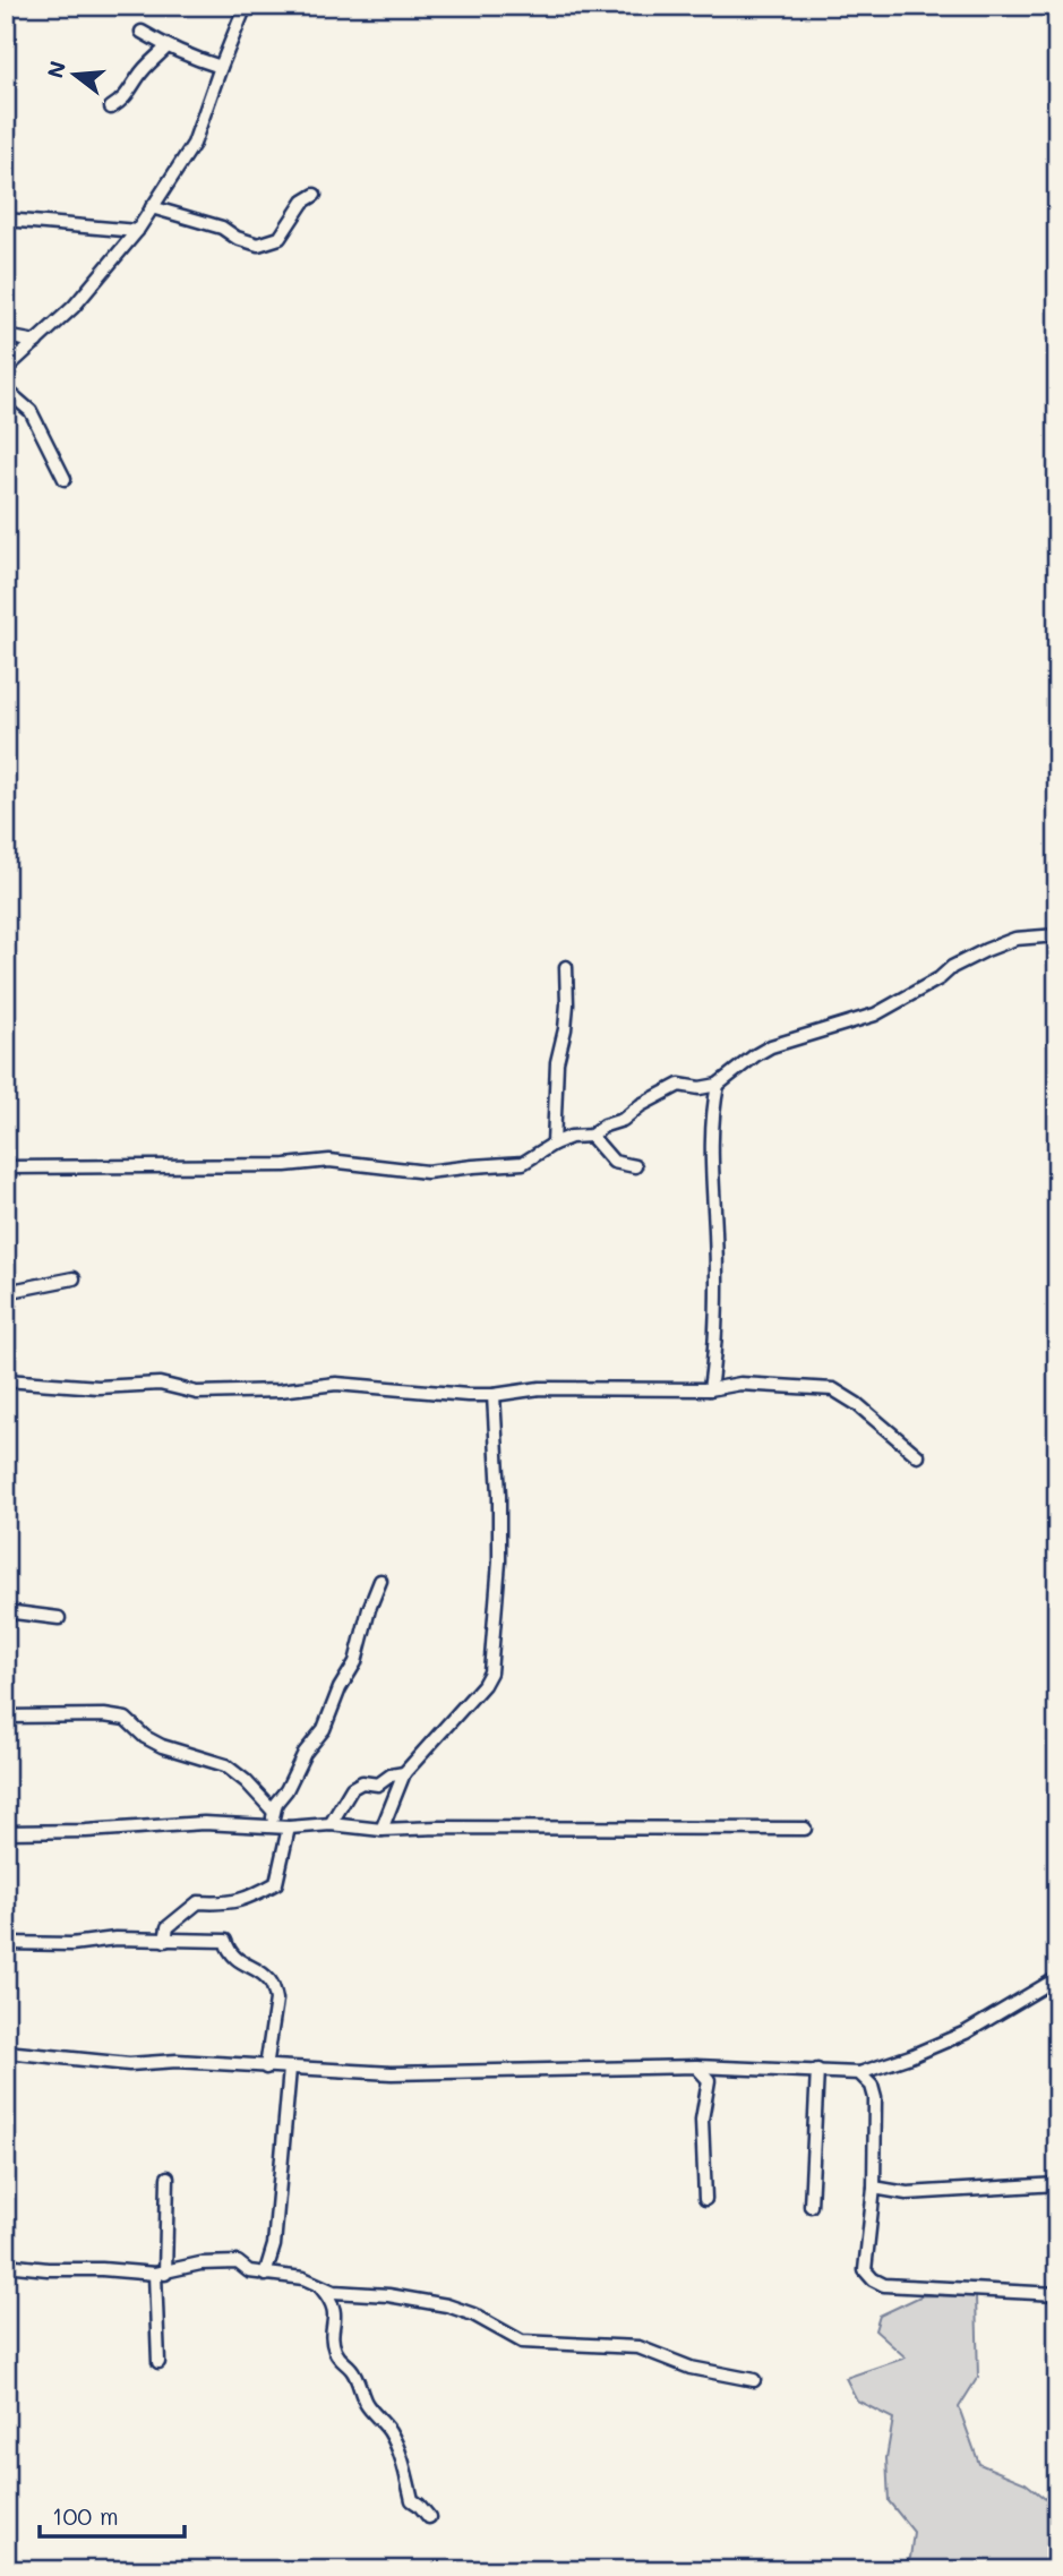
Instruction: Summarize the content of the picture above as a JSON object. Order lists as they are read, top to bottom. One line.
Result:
{"scale_bar":"100 m","north":"left"}
